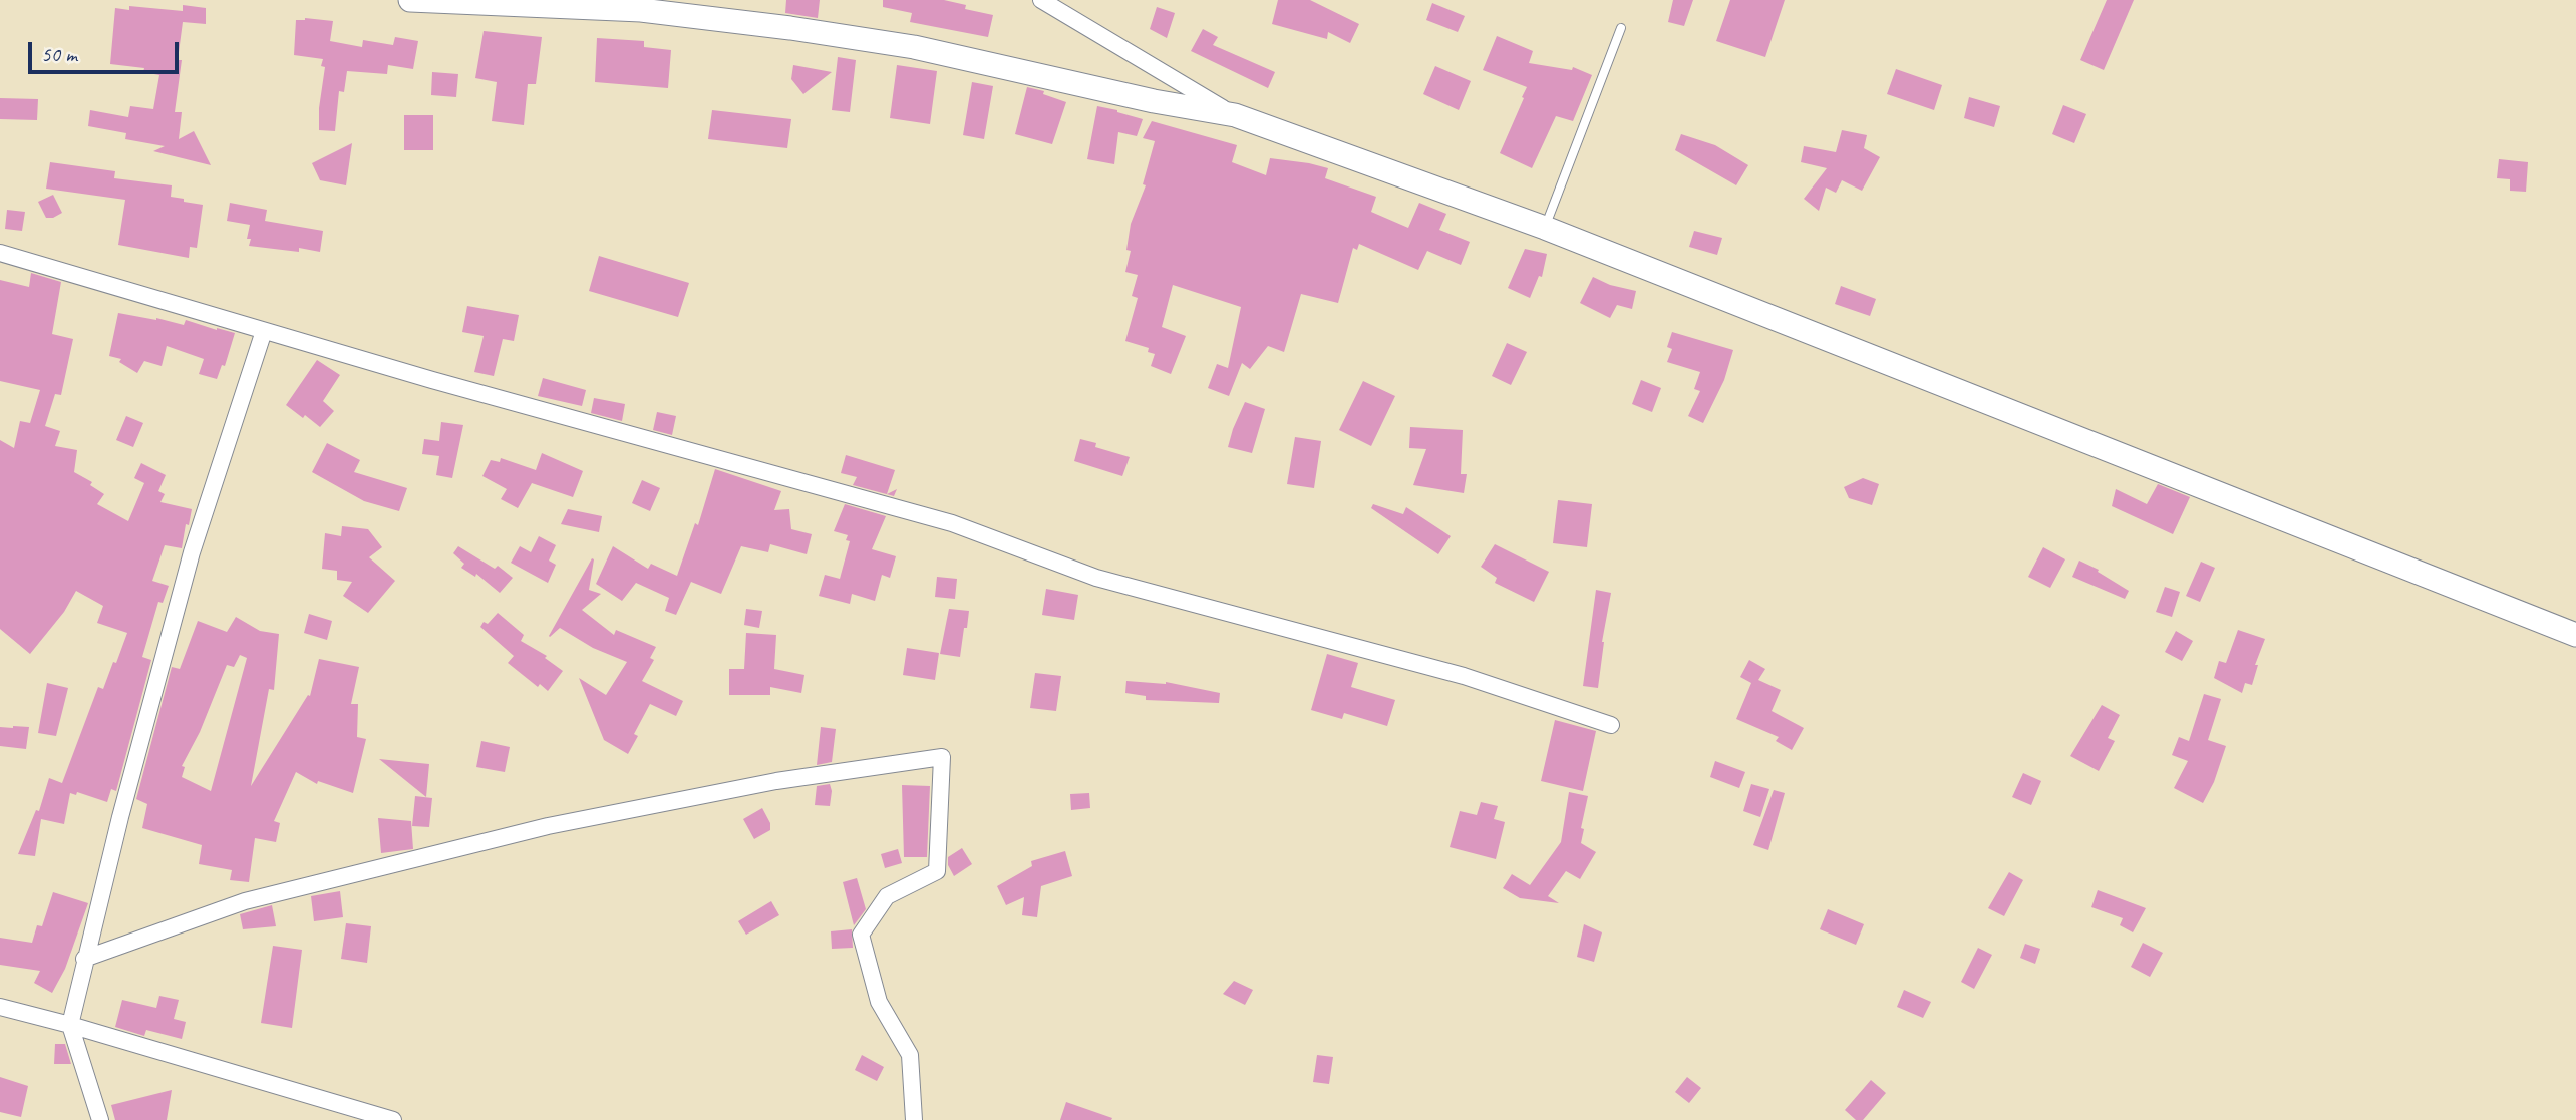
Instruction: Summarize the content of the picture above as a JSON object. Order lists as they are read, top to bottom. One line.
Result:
{"scale_bar":"50 m"}
